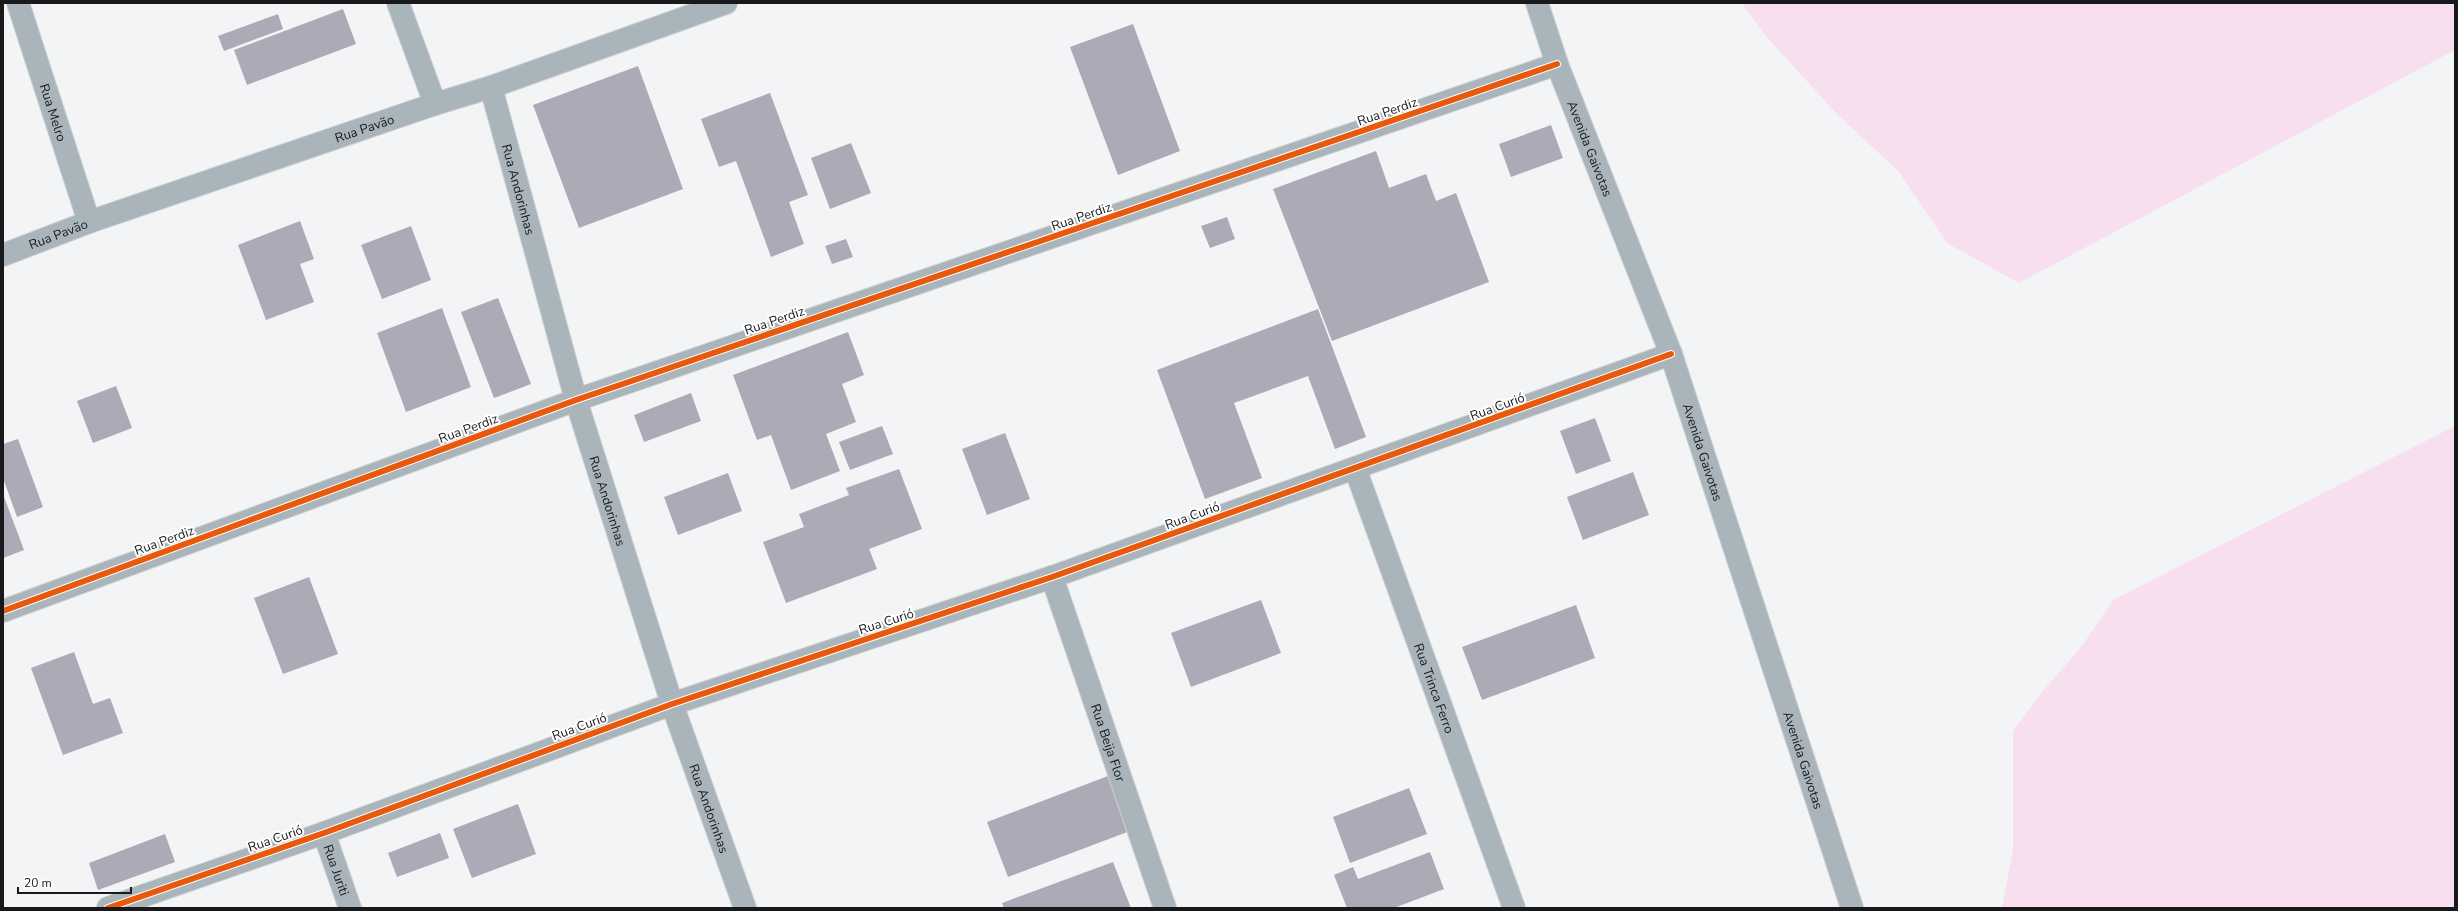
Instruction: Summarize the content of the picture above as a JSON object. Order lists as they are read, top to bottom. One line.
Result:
{"streets":{"street":["Rua Perdiz","Rua Melro","Rua Pavão","Avenida Gaivotas","Rua Andorinhas","Rua Curió","Rua Trinca Ferro","Rua Beija Flor","Rua Juriti"]},"crossings":[["Rua Perdiz","Avenida Gaivotas"],["Rua Perdiz","Rua Andorinhas"],["Rua Melro","Rua Pavão"],["Rua Pavão","Rua Andorinhas"],["Avenida Gaivotas","Rua Curió"],["Rua Andorinhas","Rua Curió"],["Rua Curió","Rua Trinca Ferro"],["Rua Curió","Rua Beija Flor"],["Rua Curió","Rua Juriti"]],"scale_bar":"20 m"}
